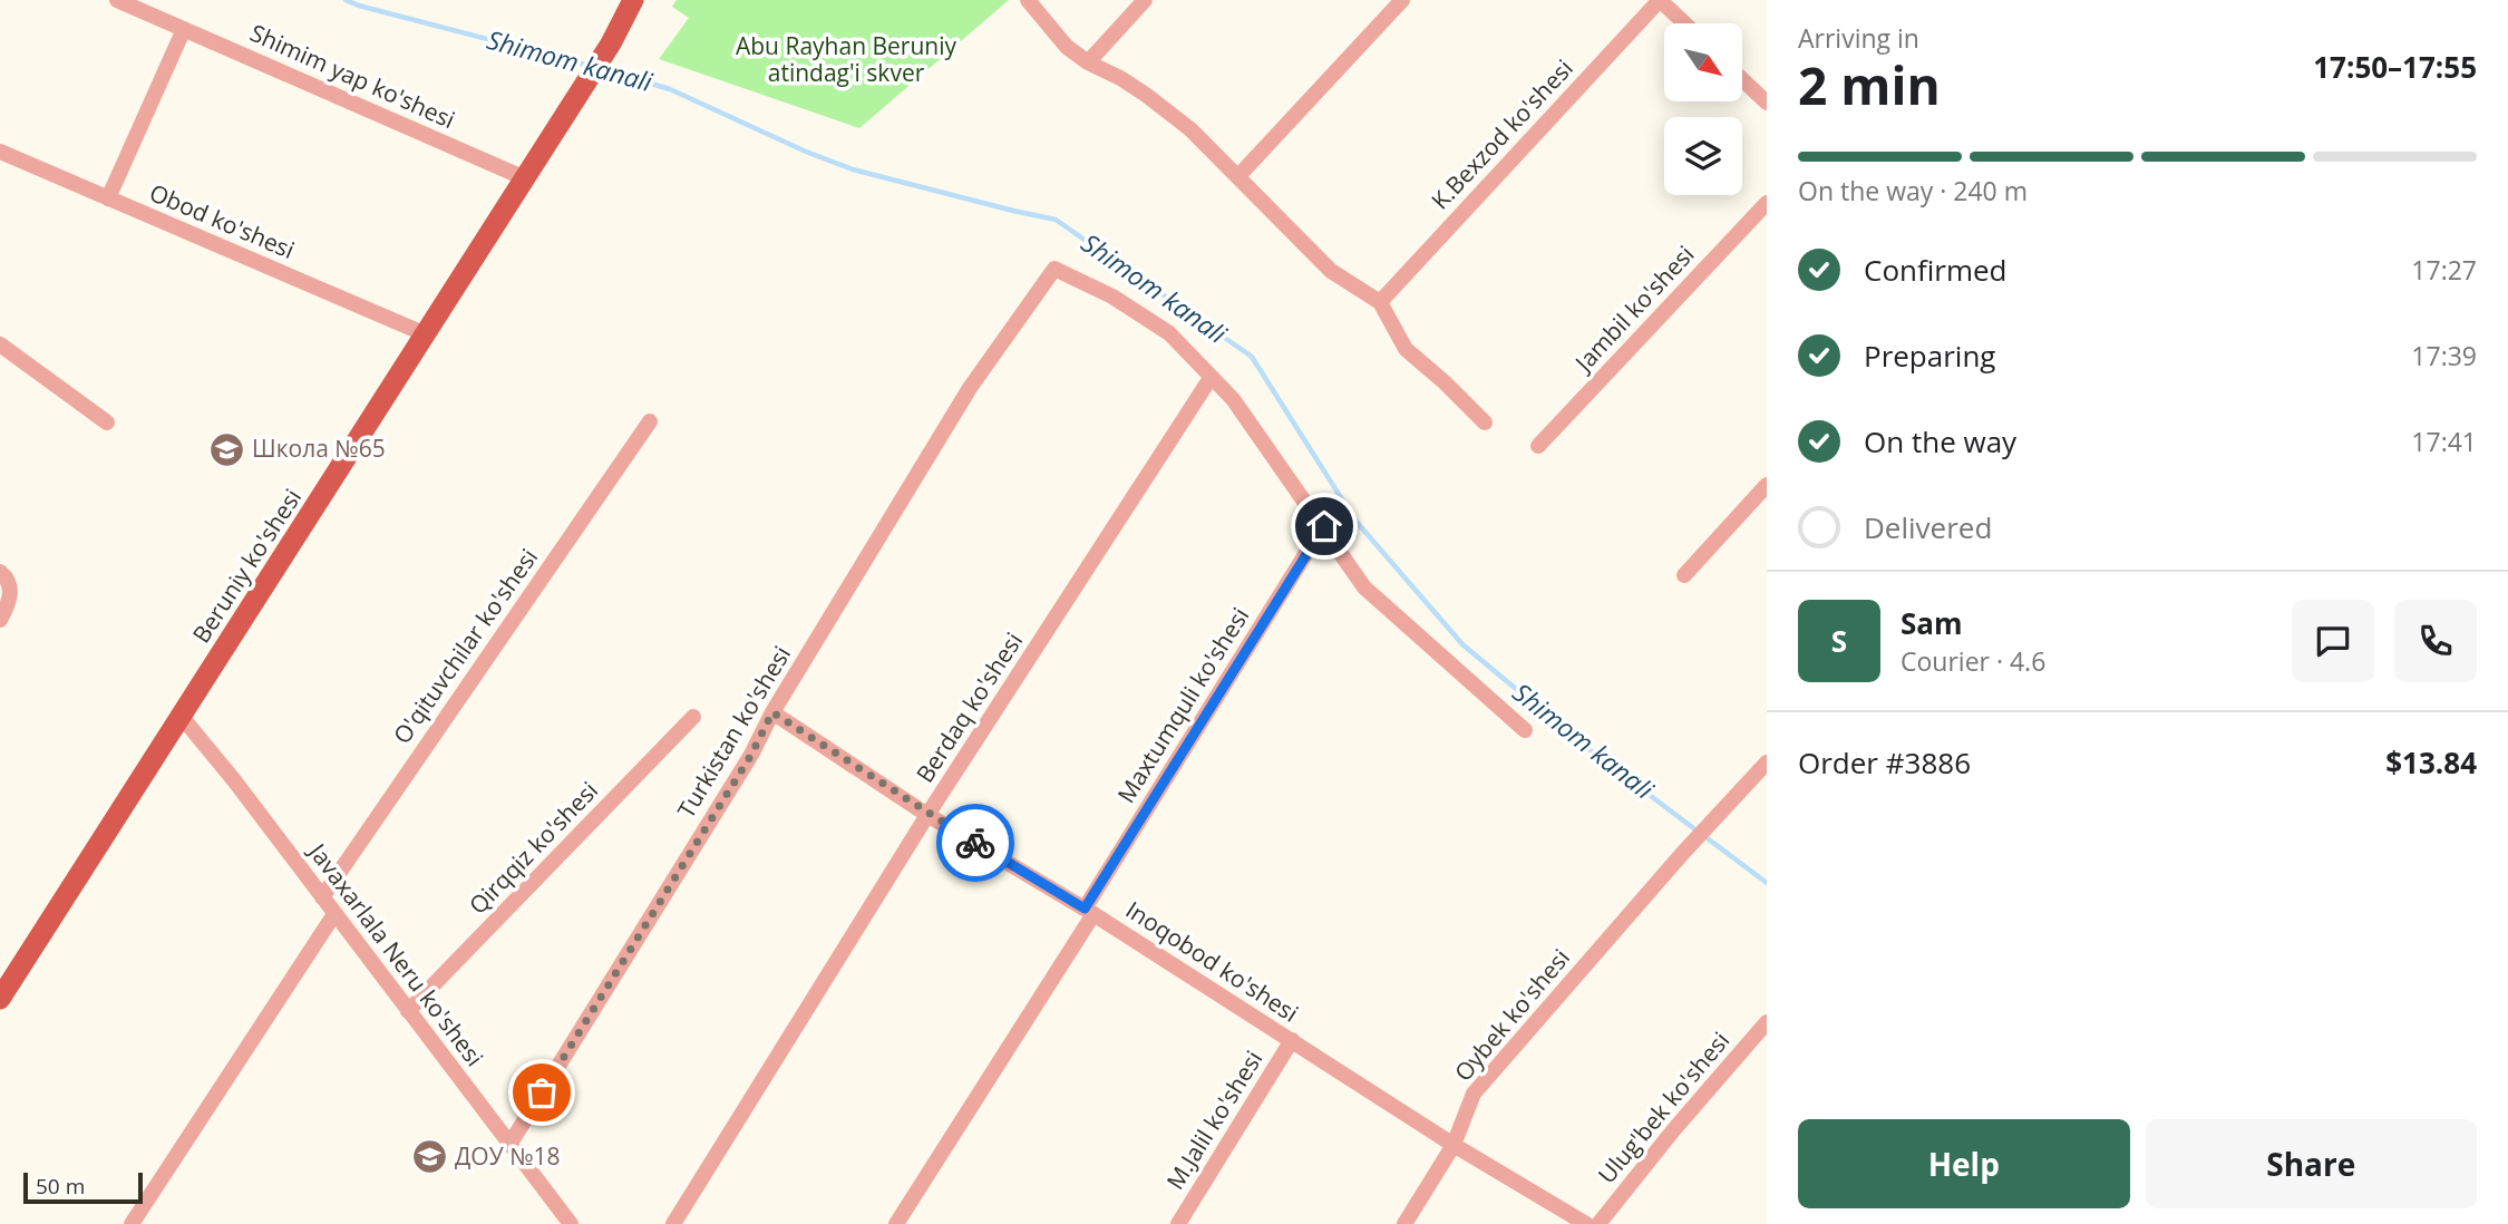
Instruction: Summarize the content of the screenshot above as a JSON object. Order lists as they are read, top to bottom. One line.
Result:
{"streets":{"main road":["Beruniy ko'shesi"],"street":["Shimim yap ko'shesi","K.Bexzod ko'shesi","Obod ko'shesi","Jambil ko'shesi","O'qituvchilar ko'shesi","Maxtumquli ko'shesi","Berdaq ko'shesi","Turkistan ko'shesi","Qirqqiz ko'shesi","Javaxarlala Neru ko'shesi","Inoqobod ko'shesi","Oybek ko'shesi","Ulug'bek ko'shesi","M.Jalil ko'shesi"]},"crossings":[["Shimim yap ko'shesi","Beruniy ko'shesi"],["Obod ko'shesi","Beruniy ko'shesi"],["Beruniy ko'shesi","Javaxarlala Neru ko'shesi"],["O'qituvchilar ko'shesi","Javaxarlala Neru ko'shesi"],["Maxtumquli ko'shesi","Inoqobod ko'shesi"],["Berdaq ko'shesi","Turkistan ko'shesi"],["Berdaq ko'shesi","Inoqobod ko'shesi"],["Turkistan ko'shesi","Javaxarlala Neru ko'shesi"],["Turkistan ko'shesi","Inoqobod ko'shesi"],["Qirqqiz ko'shesi","Javaxarlala Neru ko'shesi"],["Inoqobod ko'shesi","Oybek ko'shesi"],["Inoqobod ko'shesi","M.Jalil ko'shesi"]],"water":["Shimom kanali"],"parks":["Abu Rayhan Beruniy atindag'i skver"],"places":{"school or university":["Школа №65","ДОУ №18"]},"scale_bar":"50 m","north":"bottom right","page":{"heading":["2 min","Arriving in","17:50–17:55"],"panel":["Sam","Courier · 4.6","Order #3886","$13.84"],"bar":"On the way · 240 m","list":[["Confirmed","17:27"],["Preparing","17:39"],["On the way","17:41"],"Delivered"],"round":"S","buttons":["Help","Share"],"scale":"50 m"}}
